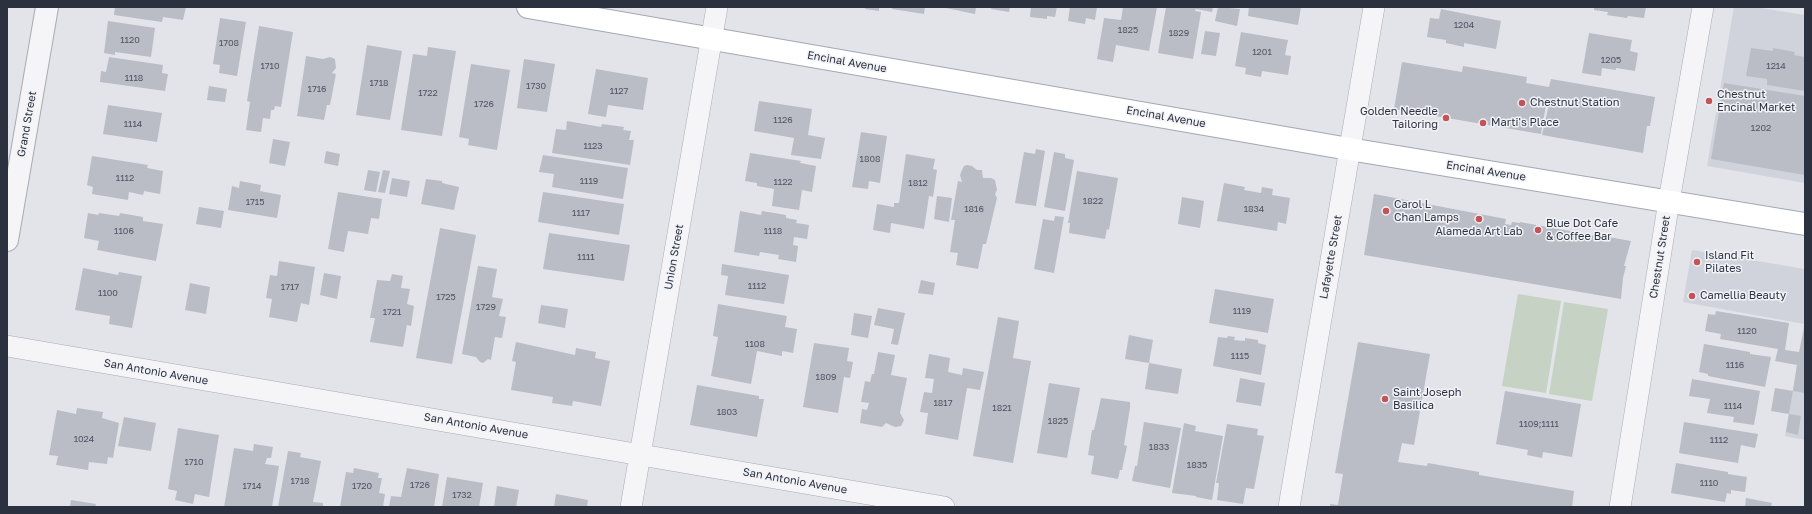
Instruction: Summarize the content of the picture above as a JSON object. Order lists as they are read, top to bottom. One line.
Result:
{"streets":{"main road":["Encinal Avenue"],"street":["Grand Street","Union Street","Lafayette Street","Chestnut Street","San Antonio Avenue"]},"crossings":[["Encinal Avenue","Union Street"],["Encinal Avenue","Lafayette Street"],["Encinal Avenue","Chestnut Street"],["Union Street","San Antonio Avenue"]],"places":["Chestnut Encinal Market","Chestnut Station","Golden Needle Tailoring","Marti's Place","Carol L Chan Lamps","Alameda Art Lab","Blue Dot Cafe & Coffee Bar","Island Fit Pilates","Camellia Beauty","Saint Joseph Basilica"],"house_numbers":["1204","1825","1829","1120","1708","1201","1205","1710","1214","1118","1718","1730","1716","1127","1722","1726","1126","1114","1202","1123","1808","1112","1119","1122","1812","1822","1715","1816","1834","1117","1106","1118","1111","1112","1717","1100","1725","1729","1119","1721","1120","1108","1115","1116","1809","1817","1114","1821","1803","1825","1109;1111","1024","1112","1833","1710","1835","1718","1110","1726","1714","1720","1732"]}
